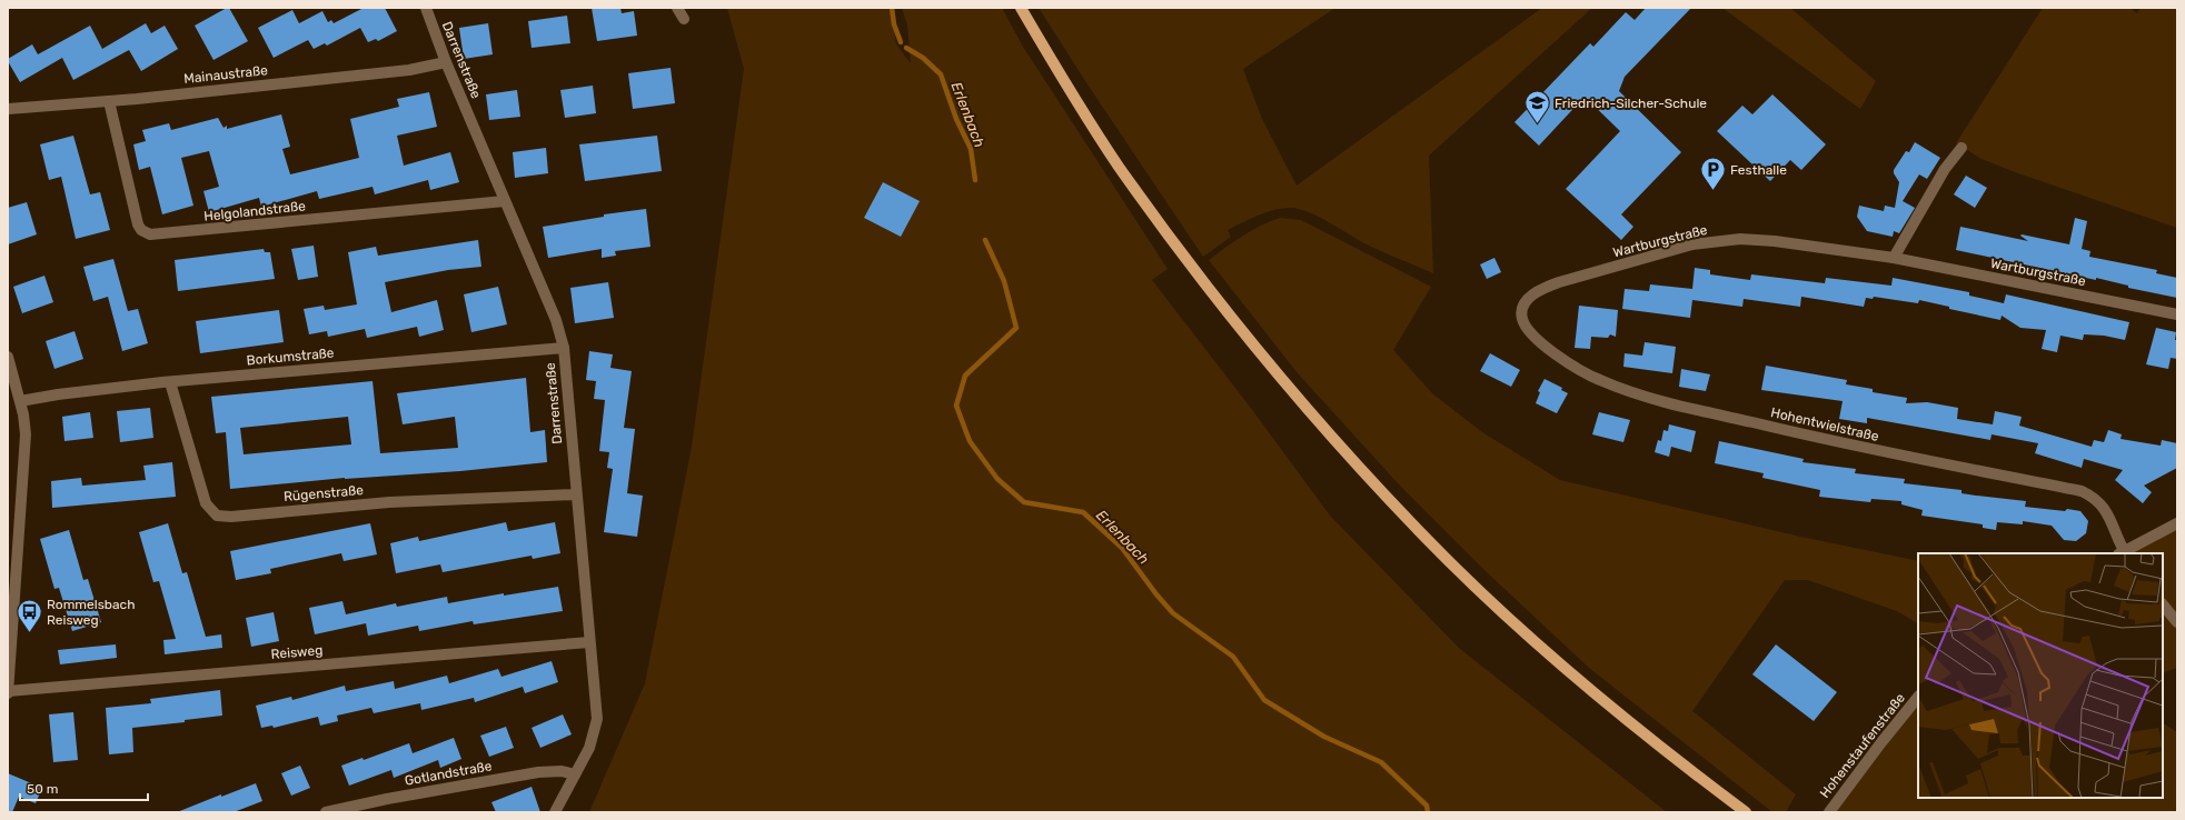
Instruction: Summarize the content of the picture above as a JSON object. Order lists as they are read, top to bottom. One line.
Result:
{"streets":{"street":["Darrenstraße","Mainaustraße","Helgolandstraße","Wartburgstraße","Borkumstraße","Hohentwielstraße","Rügenstraße","Reisweg","Hohenstaufenstraße","Gotlandstraße"]},"crossings":[["Darrenstraße","Mainaustraße"],["Darrenstraße","Helgolandstraße"],["Darrenstraße","Borkumstraße"],["Darrenstraße","Rügenstraße"],["Darrenstraße","Reisweg"],["Darrenstraße","Gotlandstraße"],["Mainaustraße","Helgolandstraße"],["Wartburgstraße","Hohentwielstraße"],["Borkumstraße","Rügenstraße"]],"water":["Erlenbach"],"places":{"school or university":["Friedrich-Silcher-Schule"],"parking":["Festhalle"],"bus stop":["Rommelsbach Reisweg"]},"scale_bar":"50 m"}
